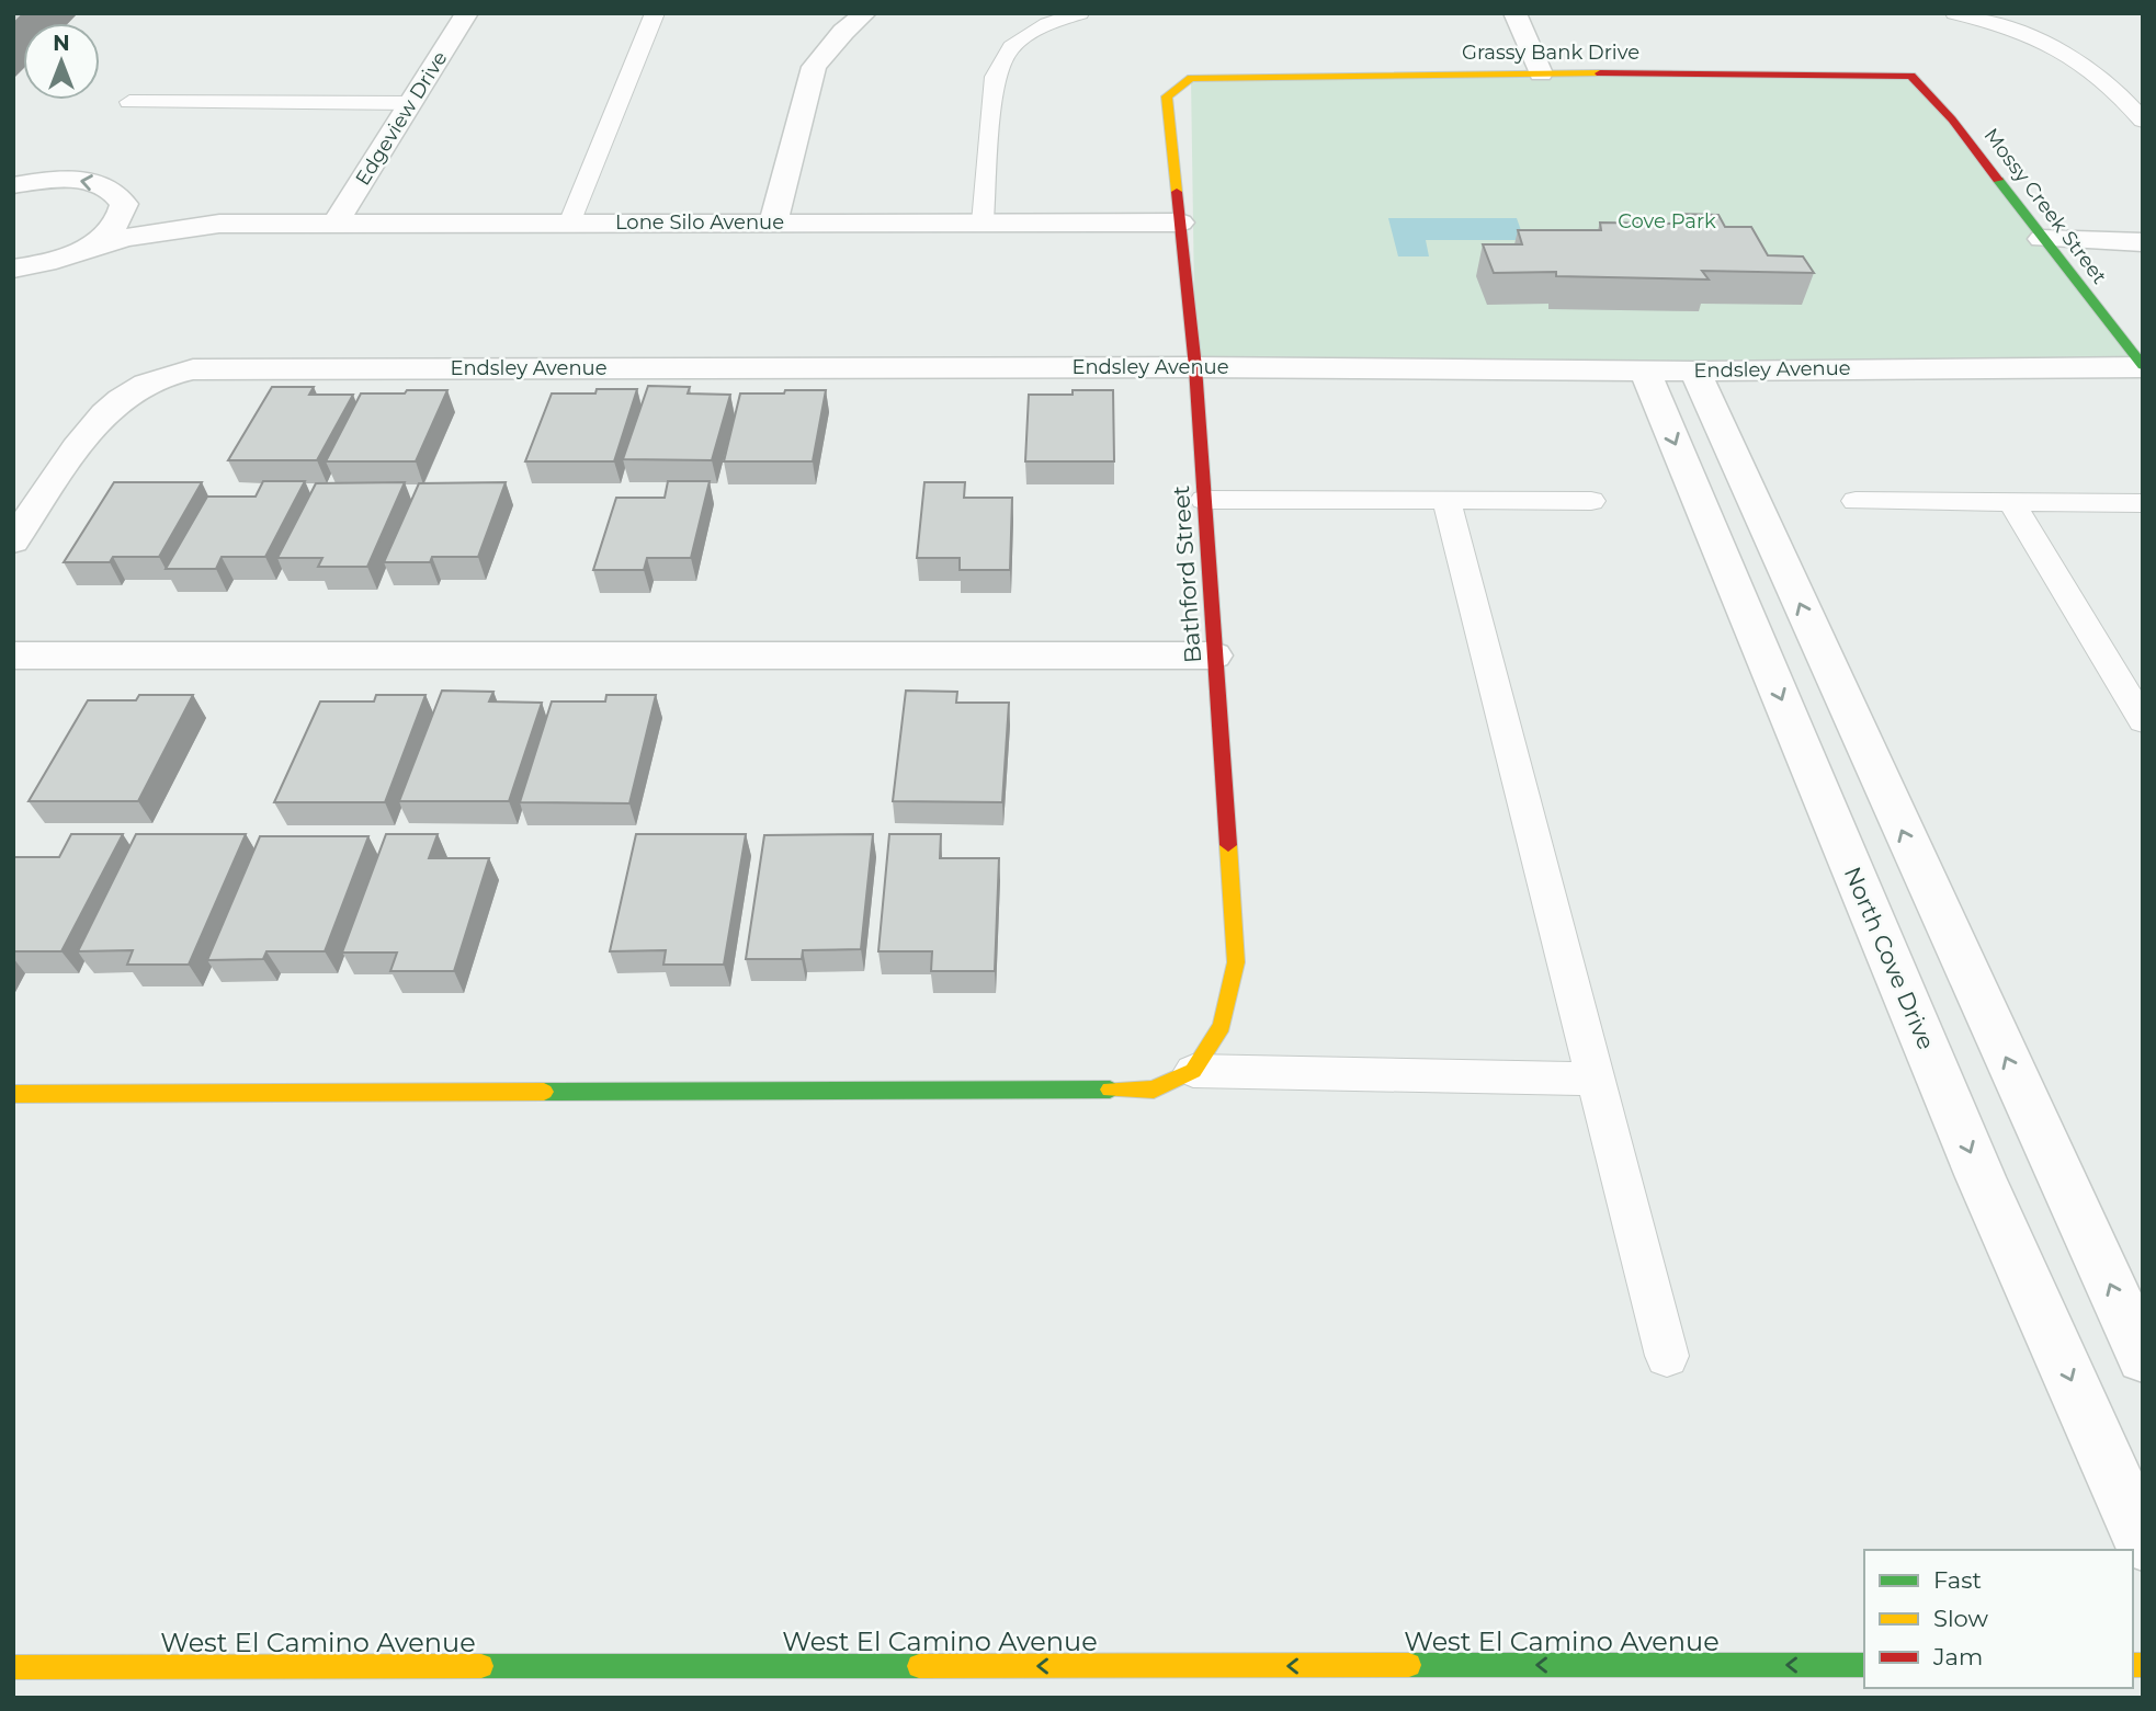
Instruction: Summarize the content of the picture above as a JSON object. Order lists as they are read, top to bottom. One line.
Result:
{"streets":{"street":["Grassy Bank Drive","Edgeview Drive","Mossy Creek Street","Lone Silo Avenue","Endsley Avenue","Bathford Street","North Cove Drive","West El Camino Avenue"]},"crossings":[["Grassy Bank Drive","Mossy Creek Street"],["Grassy Bank Drive","Bathford Street"],["Edgeview Drive","Lone Silo Avenue"],["Mossy Creek Street","Endsley Avenue"],["Lone Silo Avenue","Bathford Street"],["Endsley Avenue","Bathford Street"],["Endsley Avenue","North Cove Drive"]],"one_way":["West El Camino Avenue"],"parks":["Cove Park"],"legend":["Fast","Slow","Jam"],"north":"top"}
